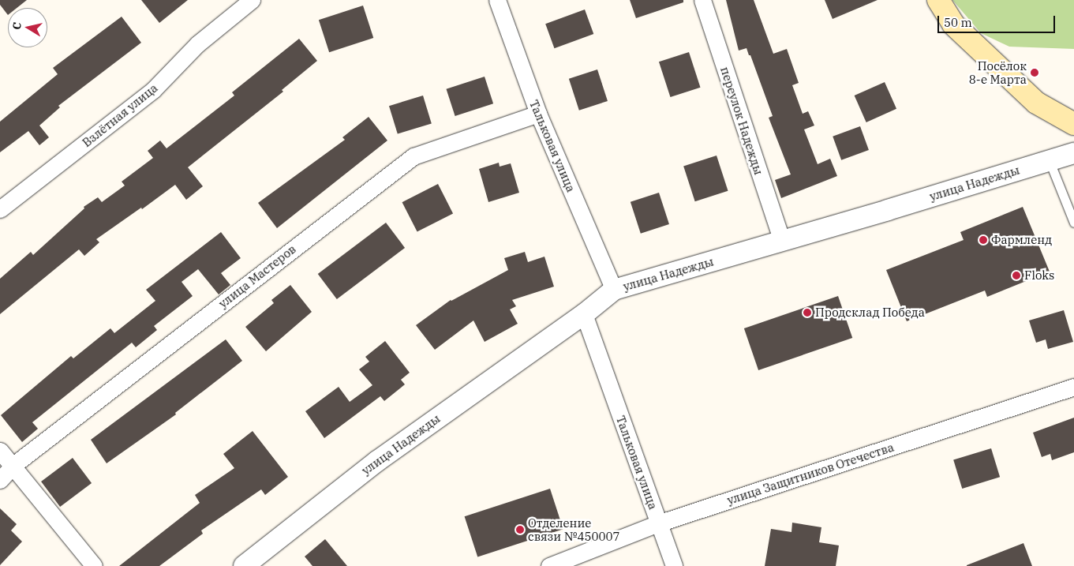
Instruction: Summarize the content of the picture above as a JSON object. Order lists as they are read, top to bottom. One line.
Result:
{"streets":{"street":["Взлётная улица","переулок Надежды","Тальковая улица","улица Надежды","улица Мастеров","улица Защитников Отечества"]},"crossings":[["переулок Надежды","улица Надежды"],["Тальковая улица","улица Надежды"],["Тальковая улица","улица Мастеров"],["Тальковая улица","улица Защитников Отечества"]],"places":["Посёлок 8-е Марта","Фармленд","Floks","Продсклад Победа","Отделение связи №450007"],"scale_bar":"50 m","north":"left"}
